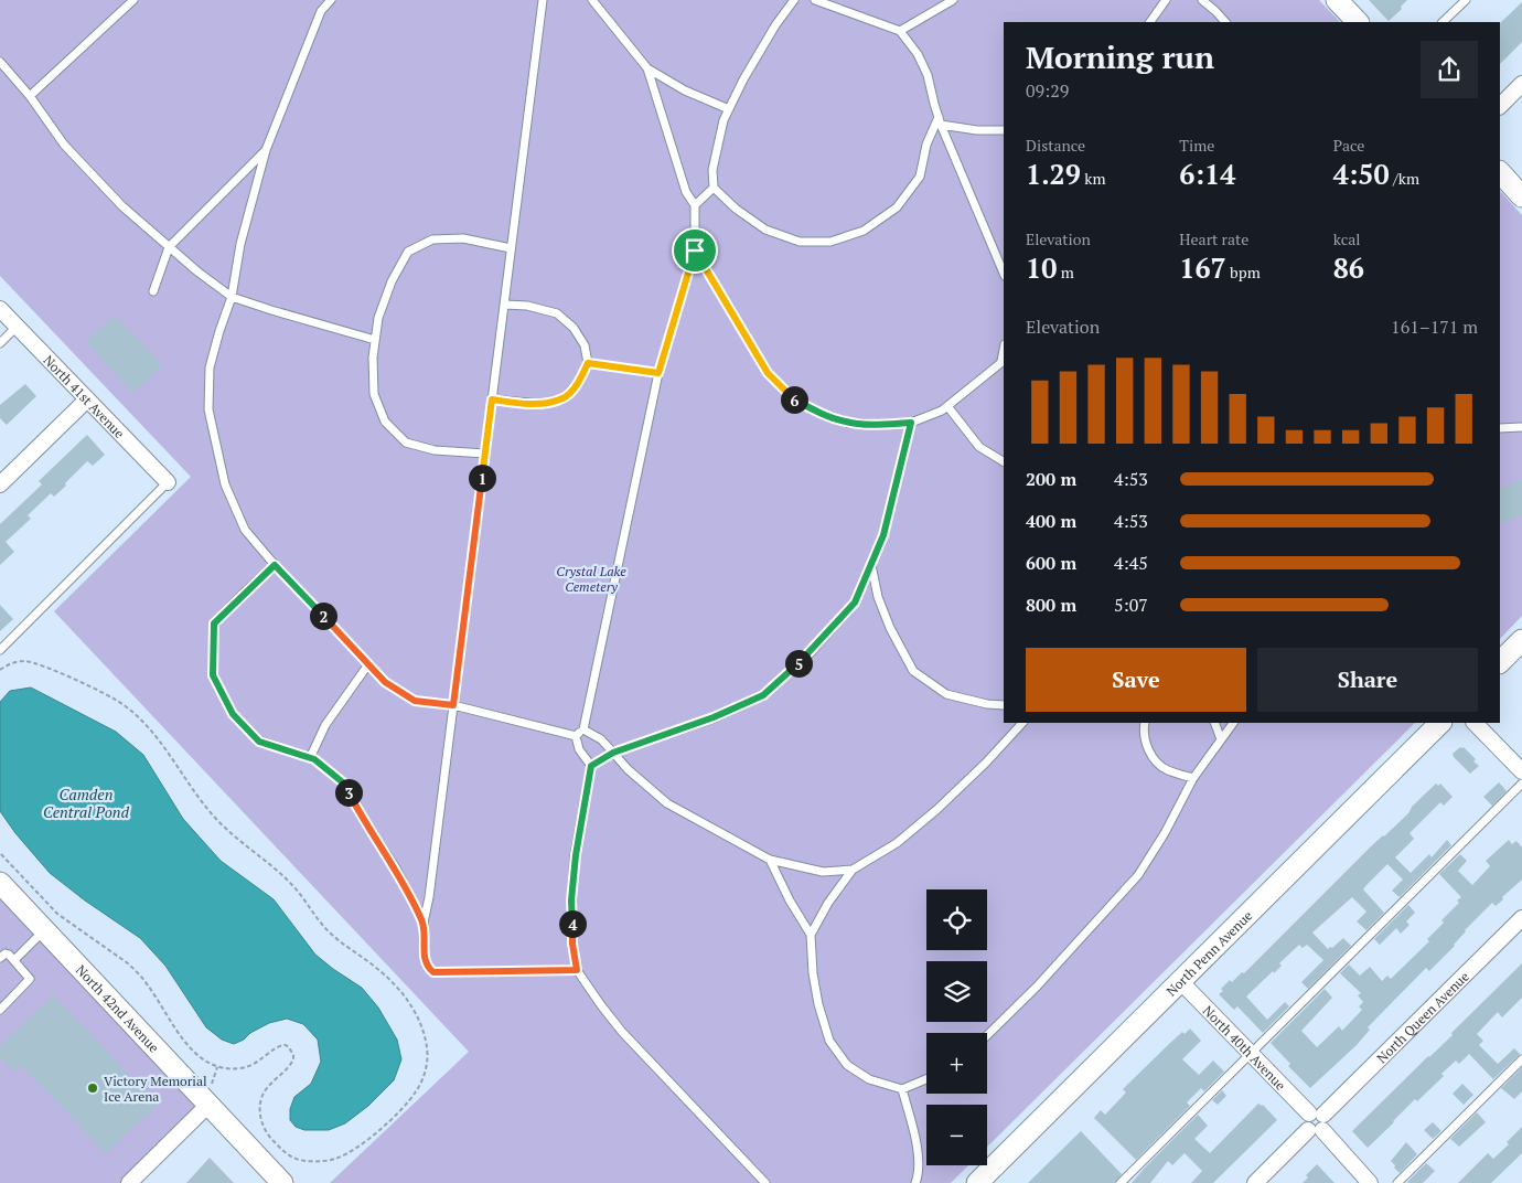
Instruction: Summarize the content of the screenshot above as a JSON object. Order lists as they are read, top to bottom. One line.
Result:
{"streets":{"main road":["North Penn Avenue","North 42nd Avenue"],"street":["North 41st Avenue","North Queen Avenue","North 40th Avenue"]},"crossings":[["North Penn Avenue","North 40th Avenue"],["North Queen Avenue","North 40th Avenue"]],"water":["Camden Central Pond"],"parks":["Crystal Lake Cemetery"],"places":["Victory Memorial Ice Arena"],"page":{"heading":["Morning run","09:29"],"stats":[["Distance","1.29 km"],["Time","6:14"],["Pace","4:50 /km"],["Elevation","10 m"],["Heart rate","167 bpm"],["kcal","86"]],"chart":["Elevation","161–171 m"],"pins":["6","1","2","5","3","4"],"list":[{"name":"200 m","note":"4:53"},{"name":"400 m","note":"4:53"},{"name":"600 m","note":"4:45"},{"name":"800 m","note":"5:07"}],"buttons":["Save","Share"],"map_buttons":["+","−"]}}
